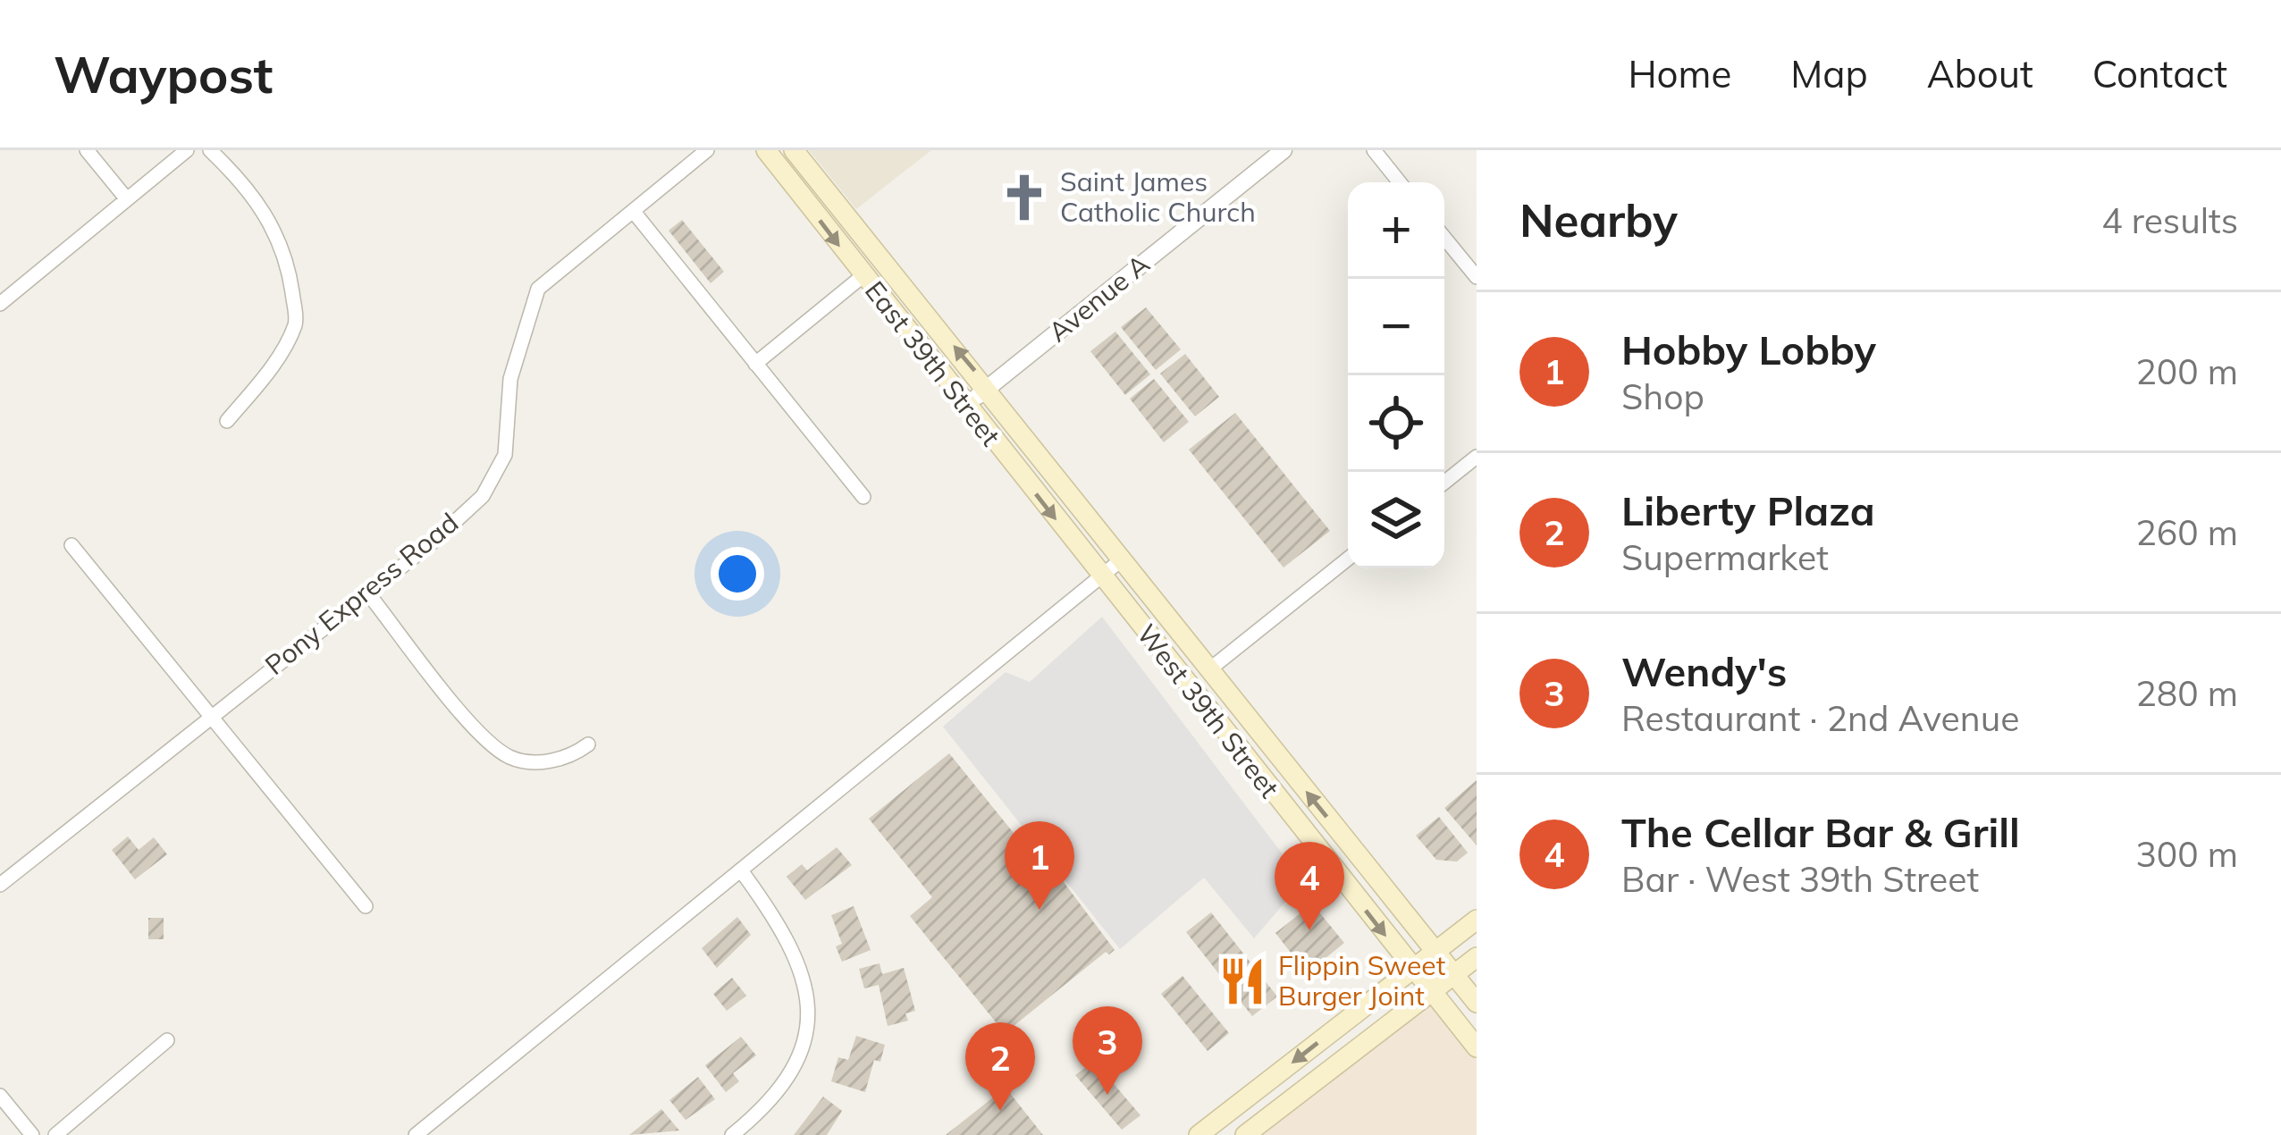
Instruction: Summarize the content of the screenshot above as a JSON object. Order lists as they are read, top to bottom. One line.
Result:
{"streets":{"main road":["East 39th Street","West 39th Street"],"street":["Avenue A","Pony Express Road"]},"crossings":[["Avenue A","East 39th Street"],["East 39th Street","West 39th Street"]],"places":{"church":["Saint James Catholic Church"],"restaurant":["Flippin Sweet Burger Joint"]},"page":{"header":"Waypost","nav":["Home","Map","About","Contact"],"heading":["Nearby","4 results"],"map_buttons":["+","−"],"list":[{"mark":"1","name":"Hobby Lobby","note":"Shop","value":"200 m"},{"mark":"2","name":"Liberty Plaza","note":"Supermarket","value":"260 m"},{"mark":"3","name":"Wendy's","note":"Restaurant · 2nd Avenue","value":"280 m"},{"mark":"4","name":"The Cellar Bar & Grill","note":"Bar · West 39th Street","value":"300 m"}],"pins":["1","4","3","2"]}}
